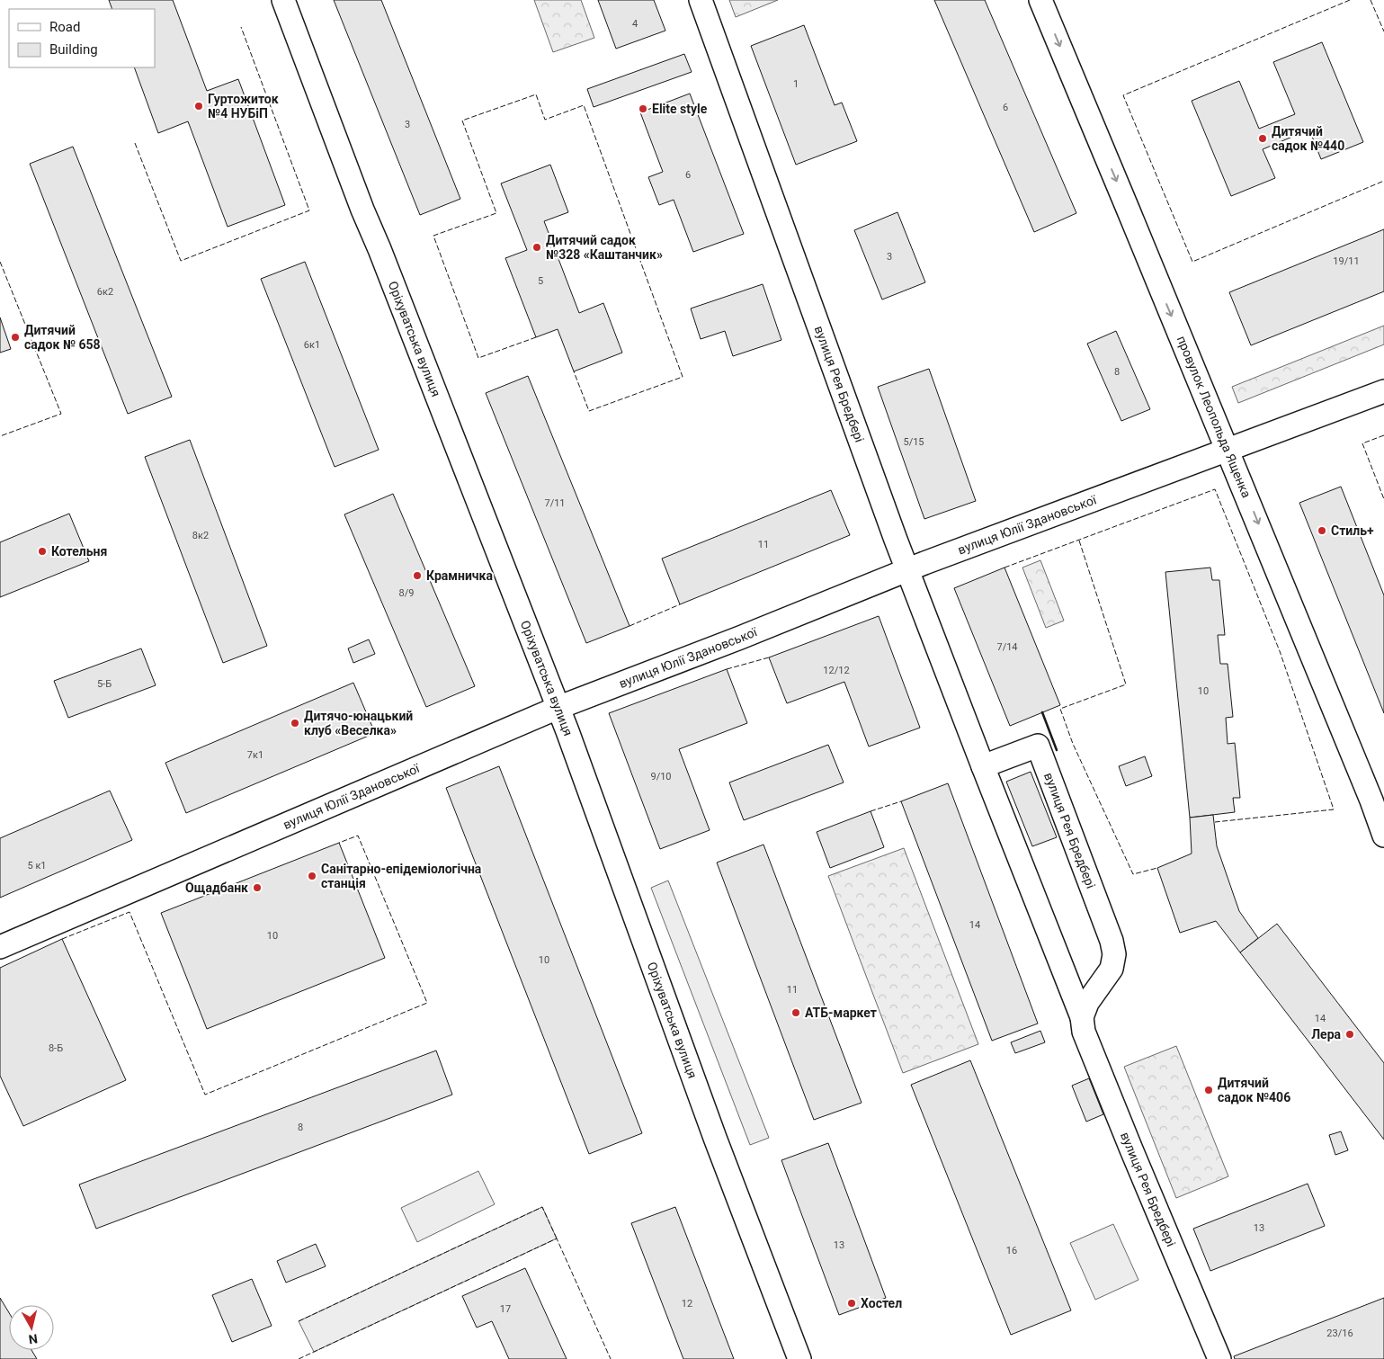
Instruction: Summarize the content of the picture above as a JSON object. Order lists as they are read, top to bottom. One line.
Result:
{"streets":{"street":["Оріхуватська вулиця","вулиця Рея Бредбері","провулок Леопольда Ященка","вулиця Юлії Здановської"]},"crossings":[["Оріхуватська вулиця","вулиця Юлії Здановської"],["вулиця Рея Бредбері","вулиця Юлії Здановської"],["провулок Леопольда Ященка","вулиця Юлії Здановської"]],"one_way":["провулок Леопольда Ященка"],"places":["Гуртожиток №4 НУБіП","Elite style","Дитячий садок №440","Дитячий садок №328 «Каштанчик»","Дитячий садок № 658","Стиль+","Котельня","Крамничка","Дитячо-юнацький клуб «Веселка»","Санітарно-епідеміологічна станція","Ощадбанк","АТБ-маркет","Лера","Дитячий садок №406","Хостел"],"house_numbers":["4","1","6","3","6","3","19/11","5","6к2","6к1","8","5/15","7/11","8к2","11","8/9","7/14","12/12","5-Б","10","7к1","9/10","5 к1","14","10","10","11","14","8-Б","8","13","13","16","12","17","23/16"],"legend":["Road","Building"],"north":"bottom"}
